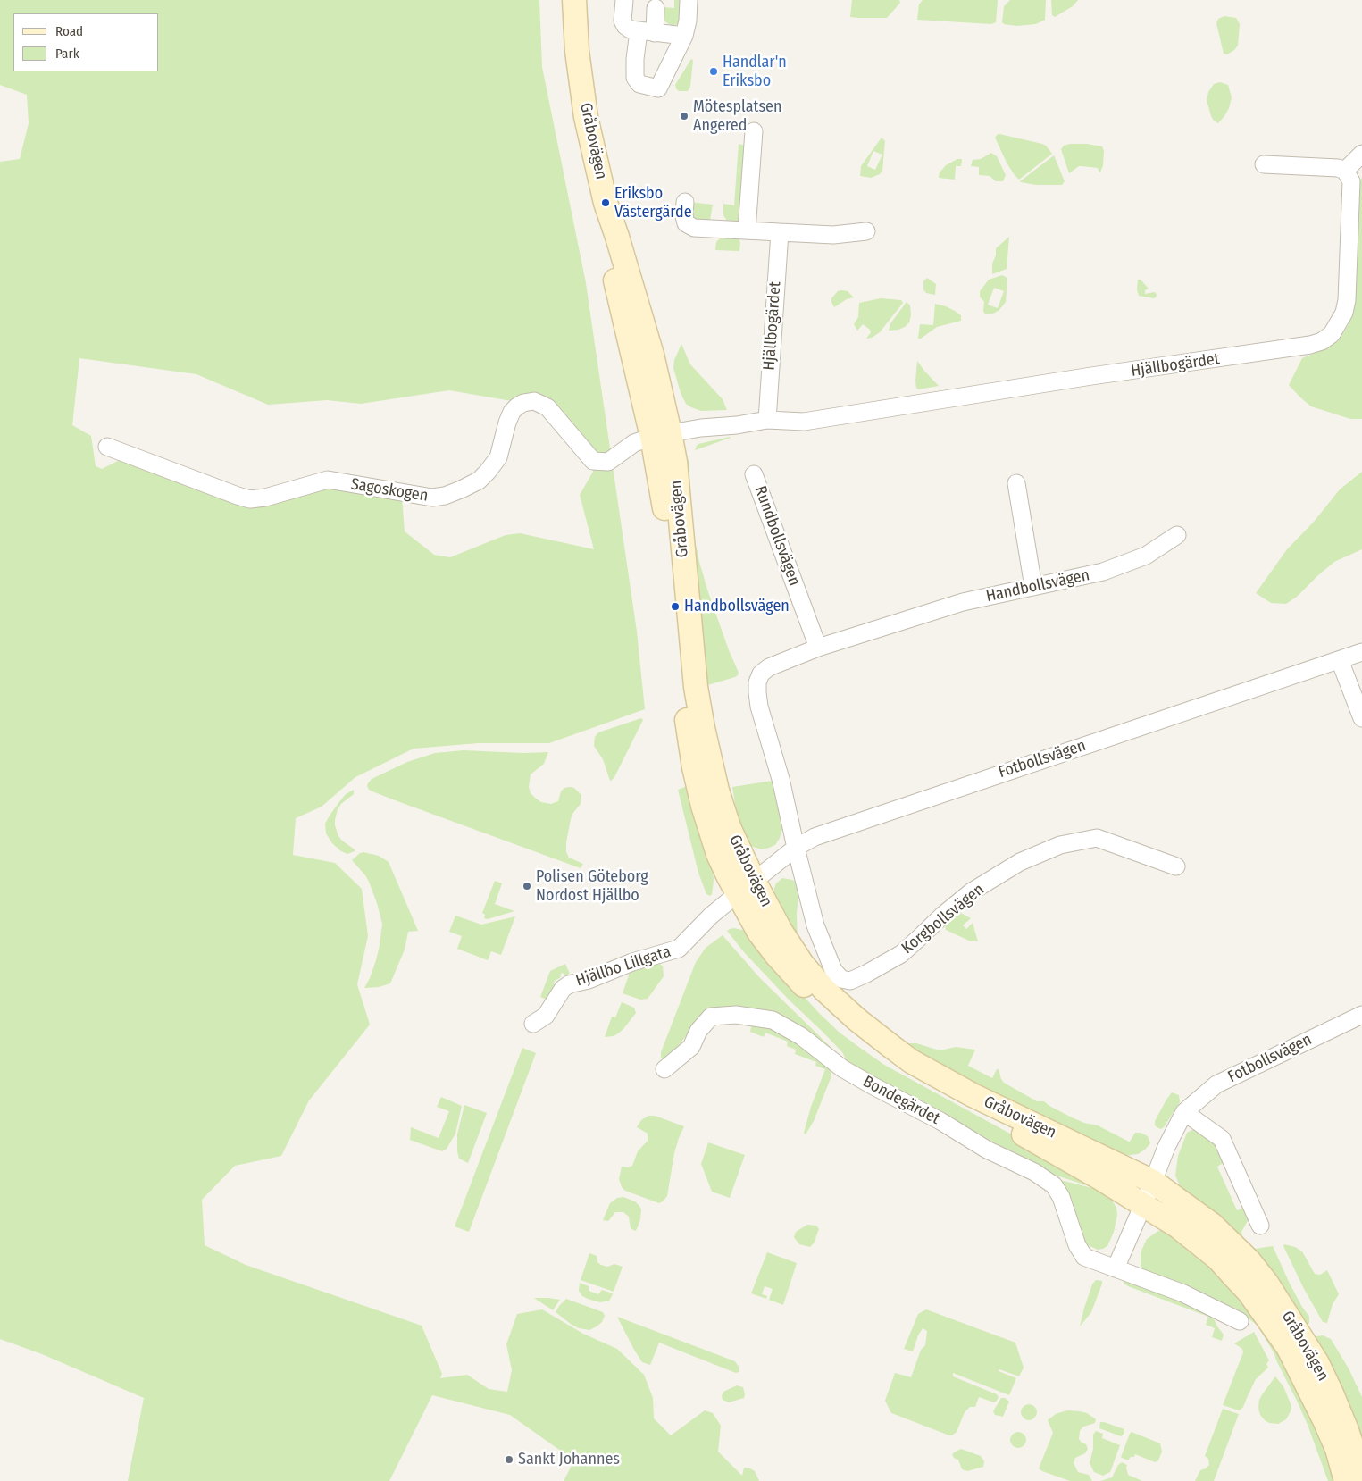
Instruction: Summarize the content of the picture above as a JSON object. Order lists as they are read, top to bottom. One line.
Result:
{"streets":{"main road":["Gråbovägen"],"street":["Hjällbogärdet","Sagoskogen","Rundbollsvägen","Handbollsvägen","Fotbollsvägen","Korgbollsvägen","Hjällbo Lillgata","Bondegärdet"]},"crossings":[["Gråbovägen","Hjällbogärdet"],["Gråbovägen","Sagoskogen"],["Gråbovägen","Fotbollsvägen"],["Gråbovägen","Hjällbo Lillgata"],["Hjällbogärdet","Sagoskogen"],["Rundbollsvägen","Handbollsvägen"],["Handbollsvägen","Fotbollsvägen"],["Handbollsvägen","Korgbollsvägen"],["Fotbollsvägen","Korgbollsvägen"],["Fotbollsvägen","Hjällbo Lillgata"]],"places":["Handlar'n Eriksbo","Mötesplatsen Angered","Eriksbo Västergärde","Handbollsvägen","Polisen Göteborg Nordost Hjällbo","Sankt Johannes"],"legend":["Road","Park"]}
